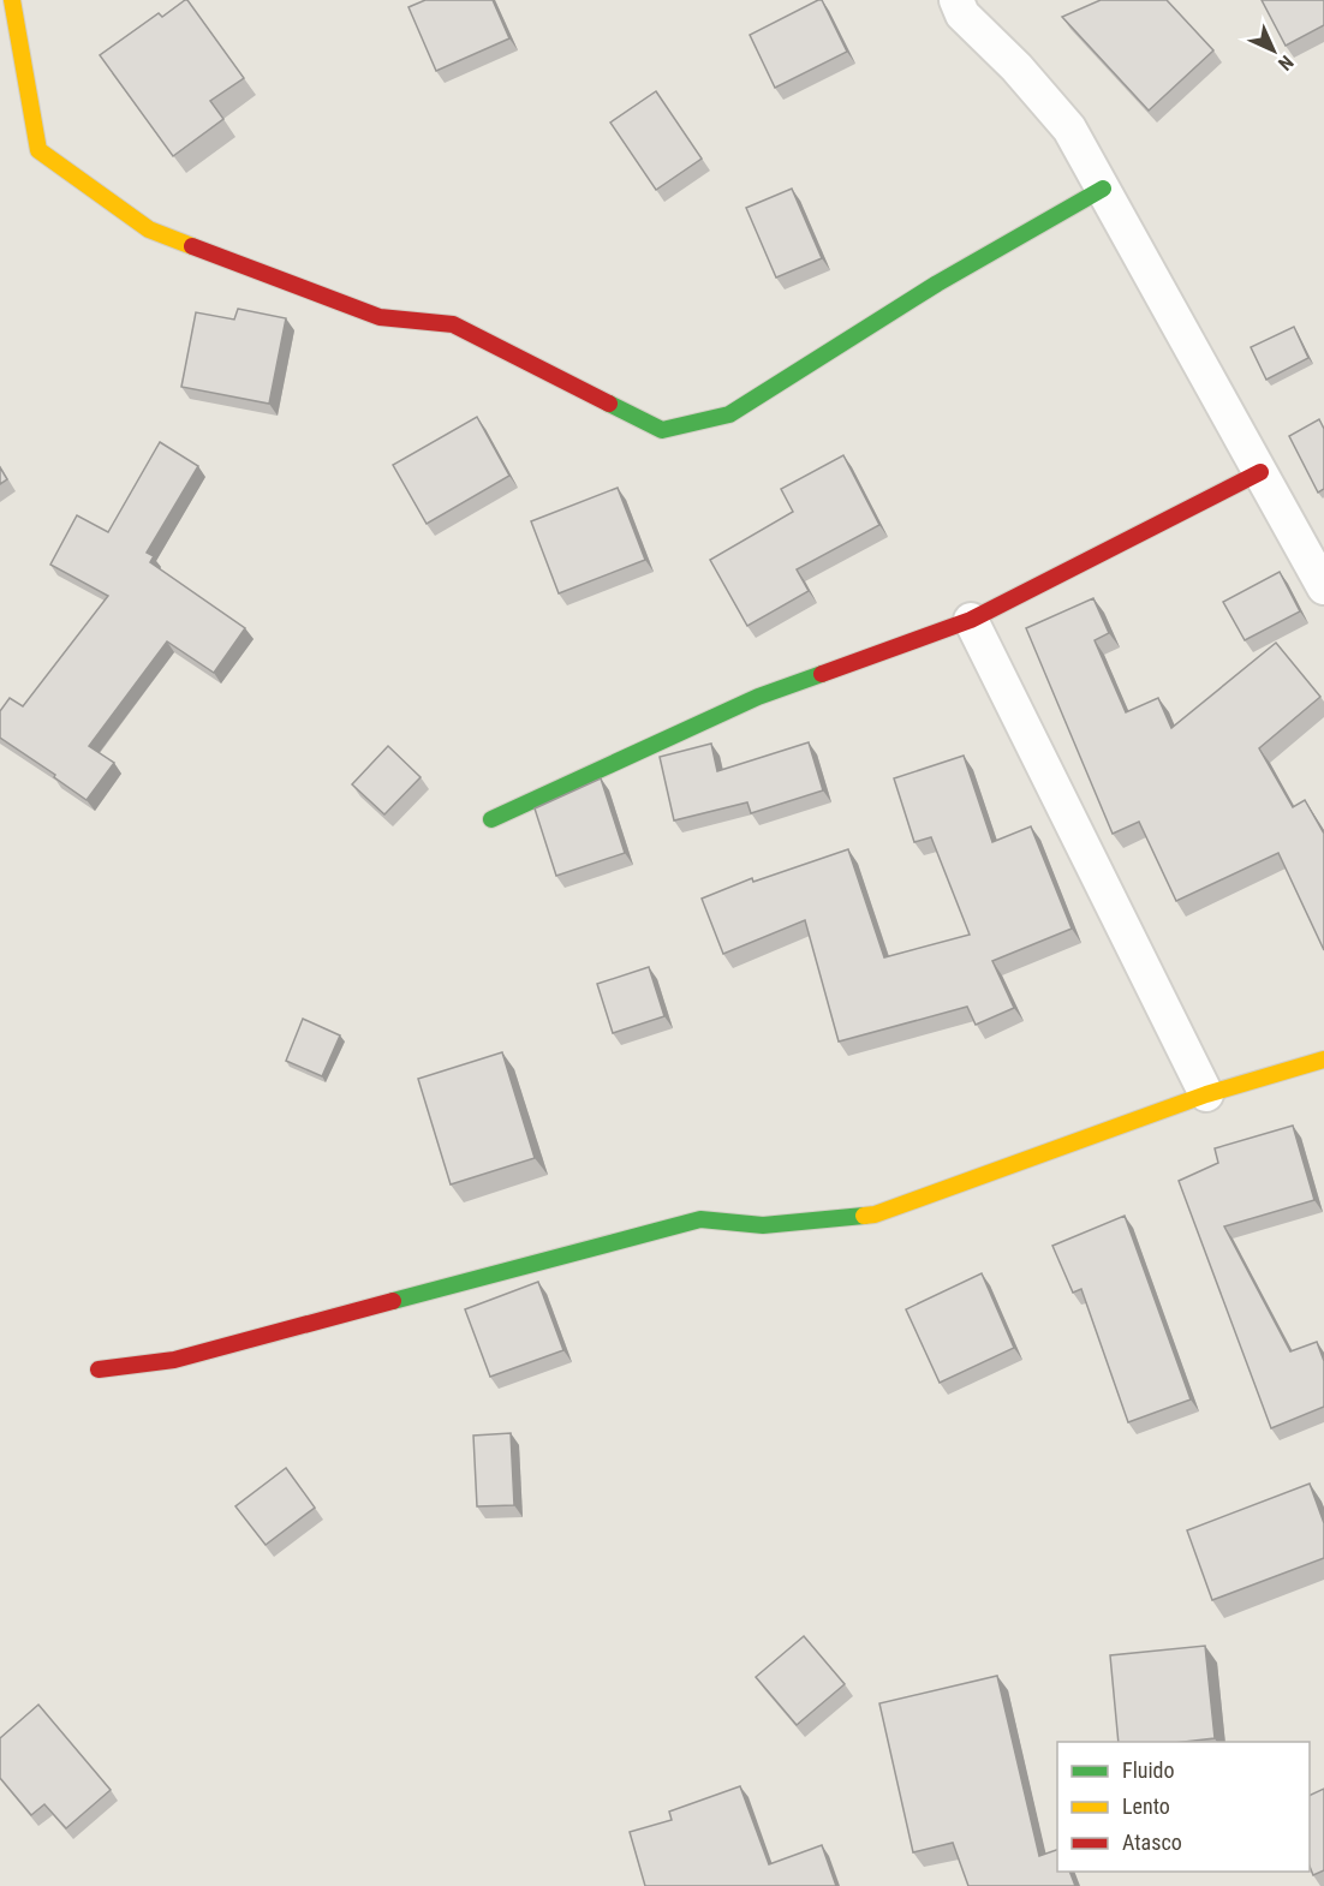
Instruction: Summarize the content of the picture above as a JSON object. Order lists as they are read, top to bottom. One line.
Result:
{"legend":["Fluido","Lento","Atasco"],"north":"bottom right"}
